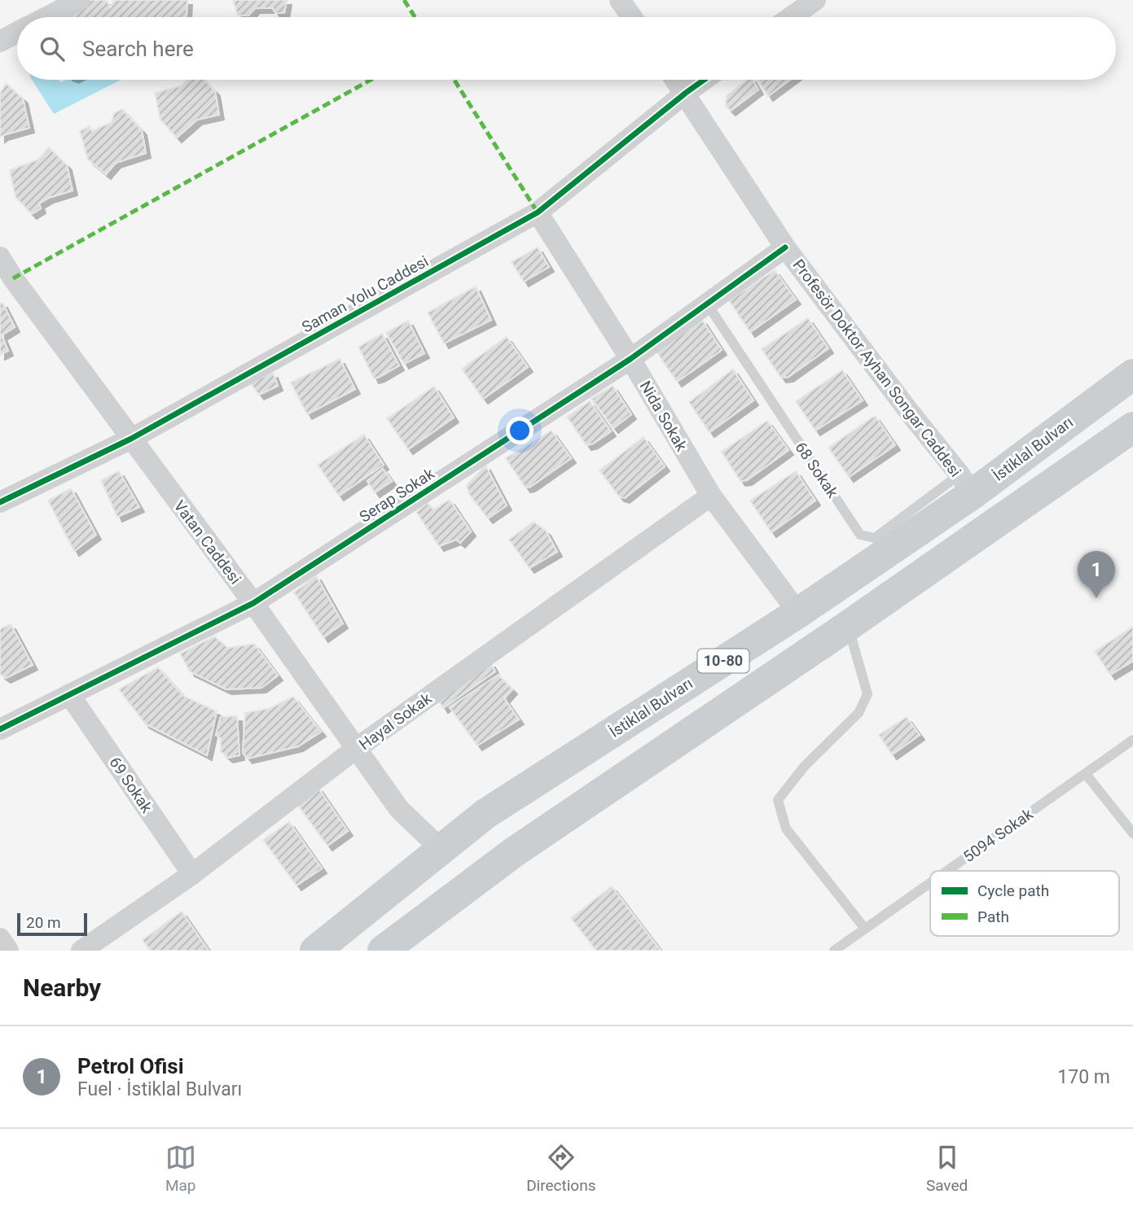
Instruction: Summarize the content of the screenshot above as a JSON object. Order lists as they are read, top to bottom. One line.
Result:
{"streets":{"main road":["İstiklal Bulvarı","10-80"],"street":["Saman Yolu Caddesi","Profesör Doktor Ayhan Songar Caddesi","Nida Sokak","Serap Sokak","Vatan Caddesi","Hayal Sokak","69 Sokak"],"lane":["68 Sokak","5094 Sokak"]},"crossings":[["Saman Yolu Caddesi","Profesör Doktor Ayhan Songar Caddesi"],["Saman Yolu Caddesi","Nida Sokak"],["Saman Yolu Caddesi","Vatan Caddesi"],["Profesör Doktor Ayhan Songar Caddesi","İstiklal Bulvarı"],["Profesör Doktor Ayhan Songar Caddesi","68 Sokak"],["Profesör Doktor Ayhan Songar Caddesi","Serap Sokak"],["Nida Sokak","İstiklal Bulvarı"],["Nida Sokak","Serap Sokak"],["Nida Sokak","Hayal Sokak"],["İstiklal Bulvarı","68 Sokak"],["İstiklal Bulvarı","Vatan Caddesi"],["68 Sokak","Serap Sokak"],["Serap Sokak","Vatan Caddesi"],["Serap Sokak","69 Sokak"],["Vatan Caddesi","Hayal Sokak"],["Hayal Sokak","69 Sokak"]],"legend":["Cycle path","Path"],"scale_bar":"20 m","page":{"search":"Search here","pins":"1","scale":"20 m","heading":"Nearby","list":[{"mark":"1","name":"Petrol Ofisi","note":"Fuel · İstiklal Bulvarı","value":"170 m"}],"nav":["Map","Directions","Saved"]}}
